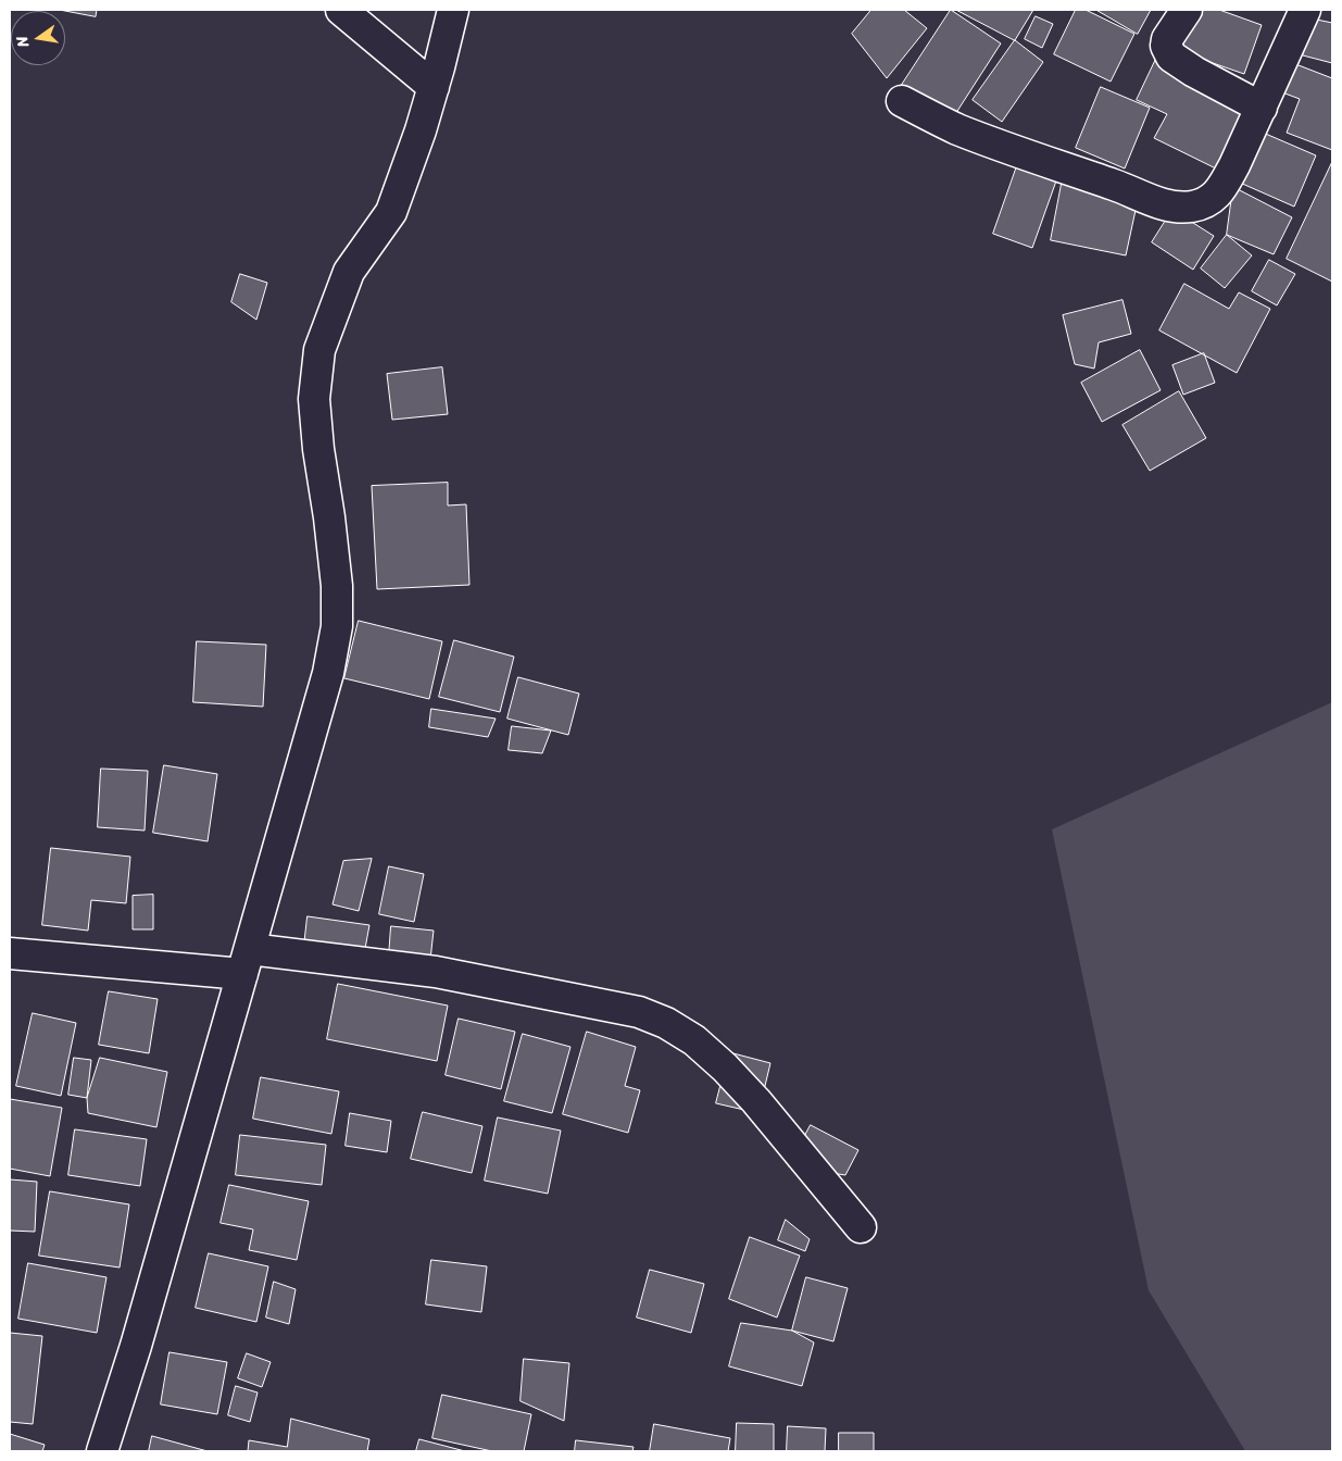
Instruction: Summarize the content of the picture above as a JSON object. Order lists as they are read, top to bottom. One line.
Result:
{"north":"left"}
